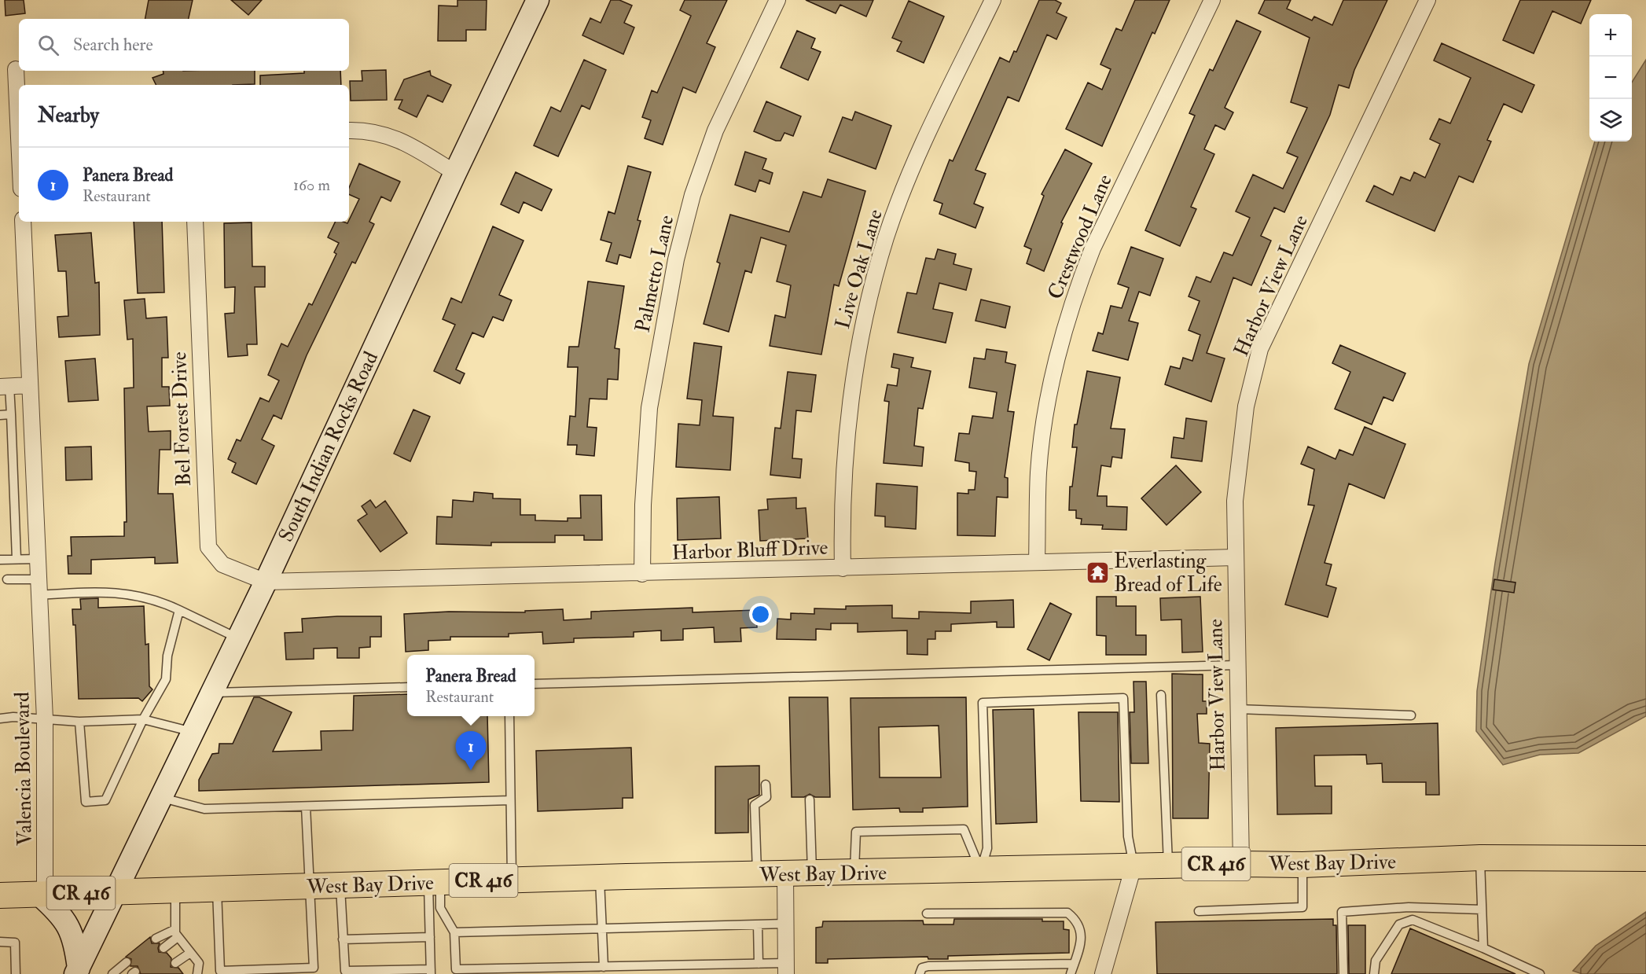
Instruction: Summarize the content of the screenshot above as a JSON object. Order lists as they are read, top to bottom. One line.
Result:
{"streets":{"main road":["West Bay Drive","CR 416"],"street":["Crestwood Lane","Live Oak Lane","Palmetto Lane","Harbor View Lane","Bel Forest Drive","South Indian Rocks Road","Harbor Bluff Drive","Valencia Boulevard"]},"crossings":[["Crestwood Lane","Harbor Bluff Drive"],["Live Oak Lane","Harbor Bluff Drive"],["Palmetto Lane","Harbor Bluff Drive"],["Harbor View Lane","Harbor Bluff Drive"],["Harbor View Lane","West Bay Drive"],["Bel Forest Drive","South Indian Rocks Road"],["Bel Forest Drive","Harbor Bluff Drive"],["South Indian Rocks Road","Harbor Bluff Drive"],["South Indian Rocks Road","West Bay Drive"],["Valencia Boulevard","West Bay Drive"]],"places":{"temple":["Everlasting Bread of Life"]},"page":{"map_buttons":["+","−"],"search":"Search here","heading":"Nearby","list":[{"mark":"1","name":"Panera Bread","note":"Restaurant","value":"160 m"}],"popup":["Panera Bread","Restaurant"],"pins":"1"}}
